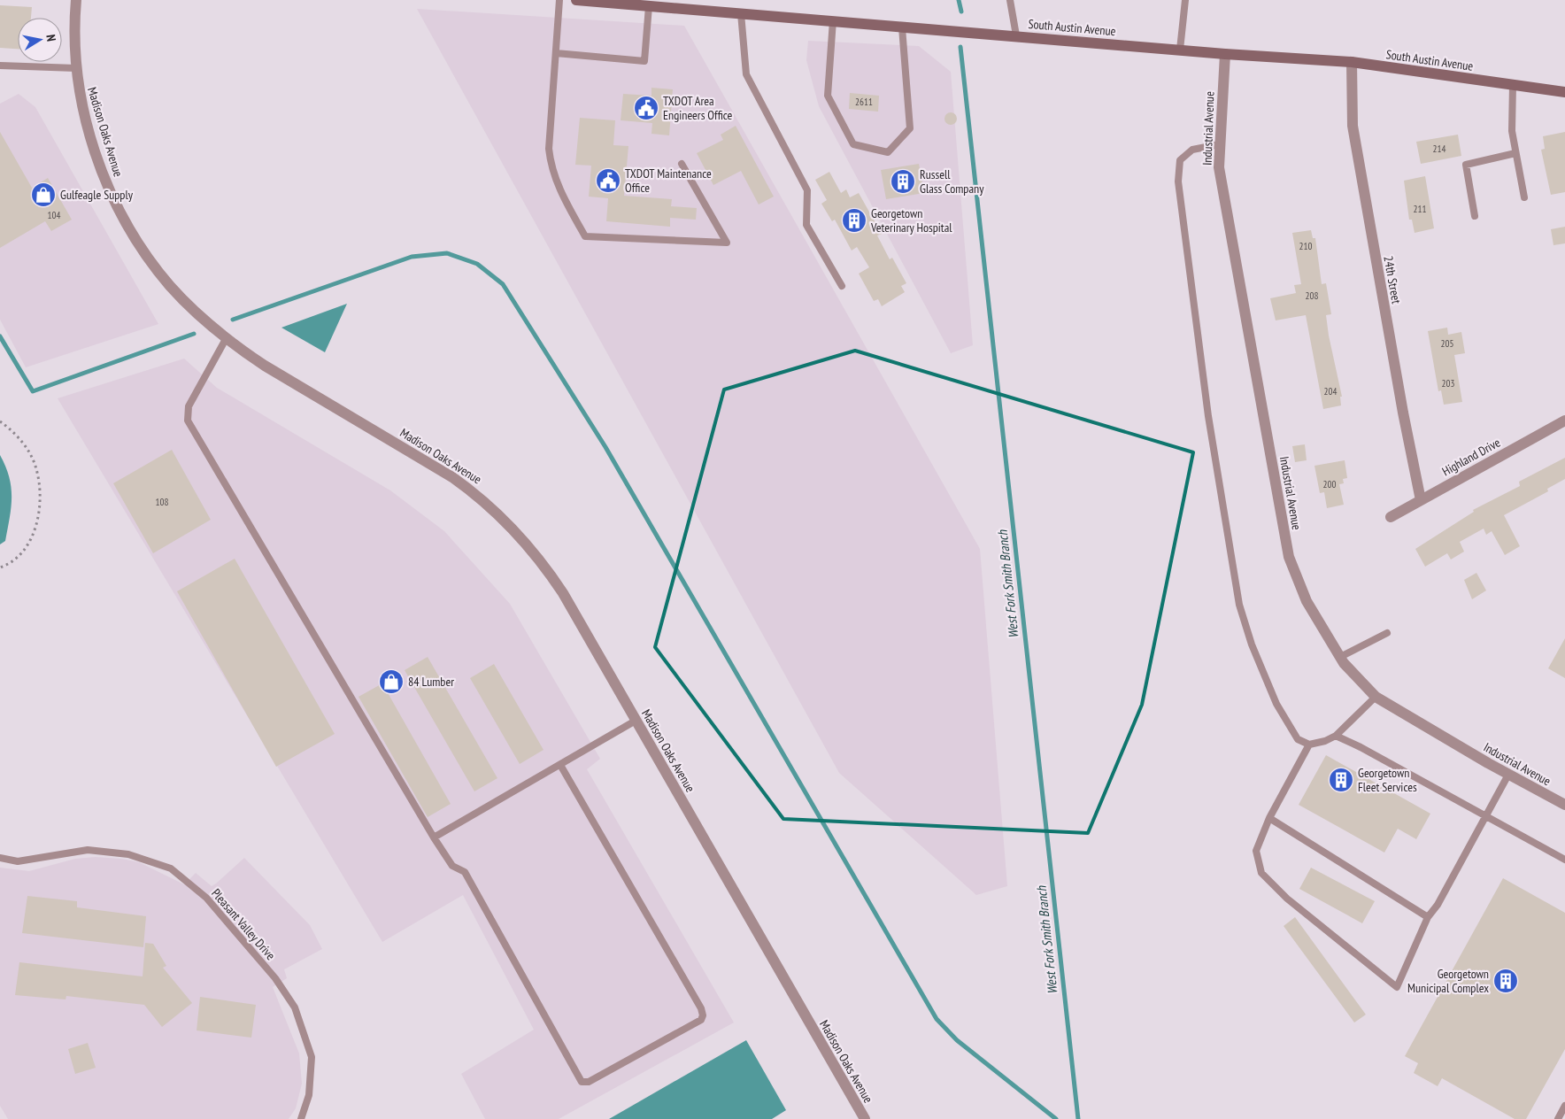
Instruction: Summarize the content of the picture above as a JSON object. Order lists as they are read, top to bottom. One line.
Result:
{"streets":{"main road":["South Austin Avenue"],"street":["Industrial Avenue","Madison Oaks Avenue","24th Street","Highland Drive"],"lane":["Pleasant Valley Drive"]},"crossings":[["South Austin Avenue","Industrial Avenue"],["South Austin Avenue","24th Street"],["24th Street","Highland Drive"]],"water":["West Fork Smith Branch"],"places":{"public building":["TXDOT Area Engineers Office","TXDOT Maintenance Office"],"building":["Russell Glass Company","Georgetown Veterinary Hospital","Georgetown Fleet Services","Georgetown Municipal Complex"],"shop":["Gulfeagle Supply","84 Lumber"]},"house_numbers":["2611","214","211","104","210","208","205","203","204","200","108"],"north":"right"}
